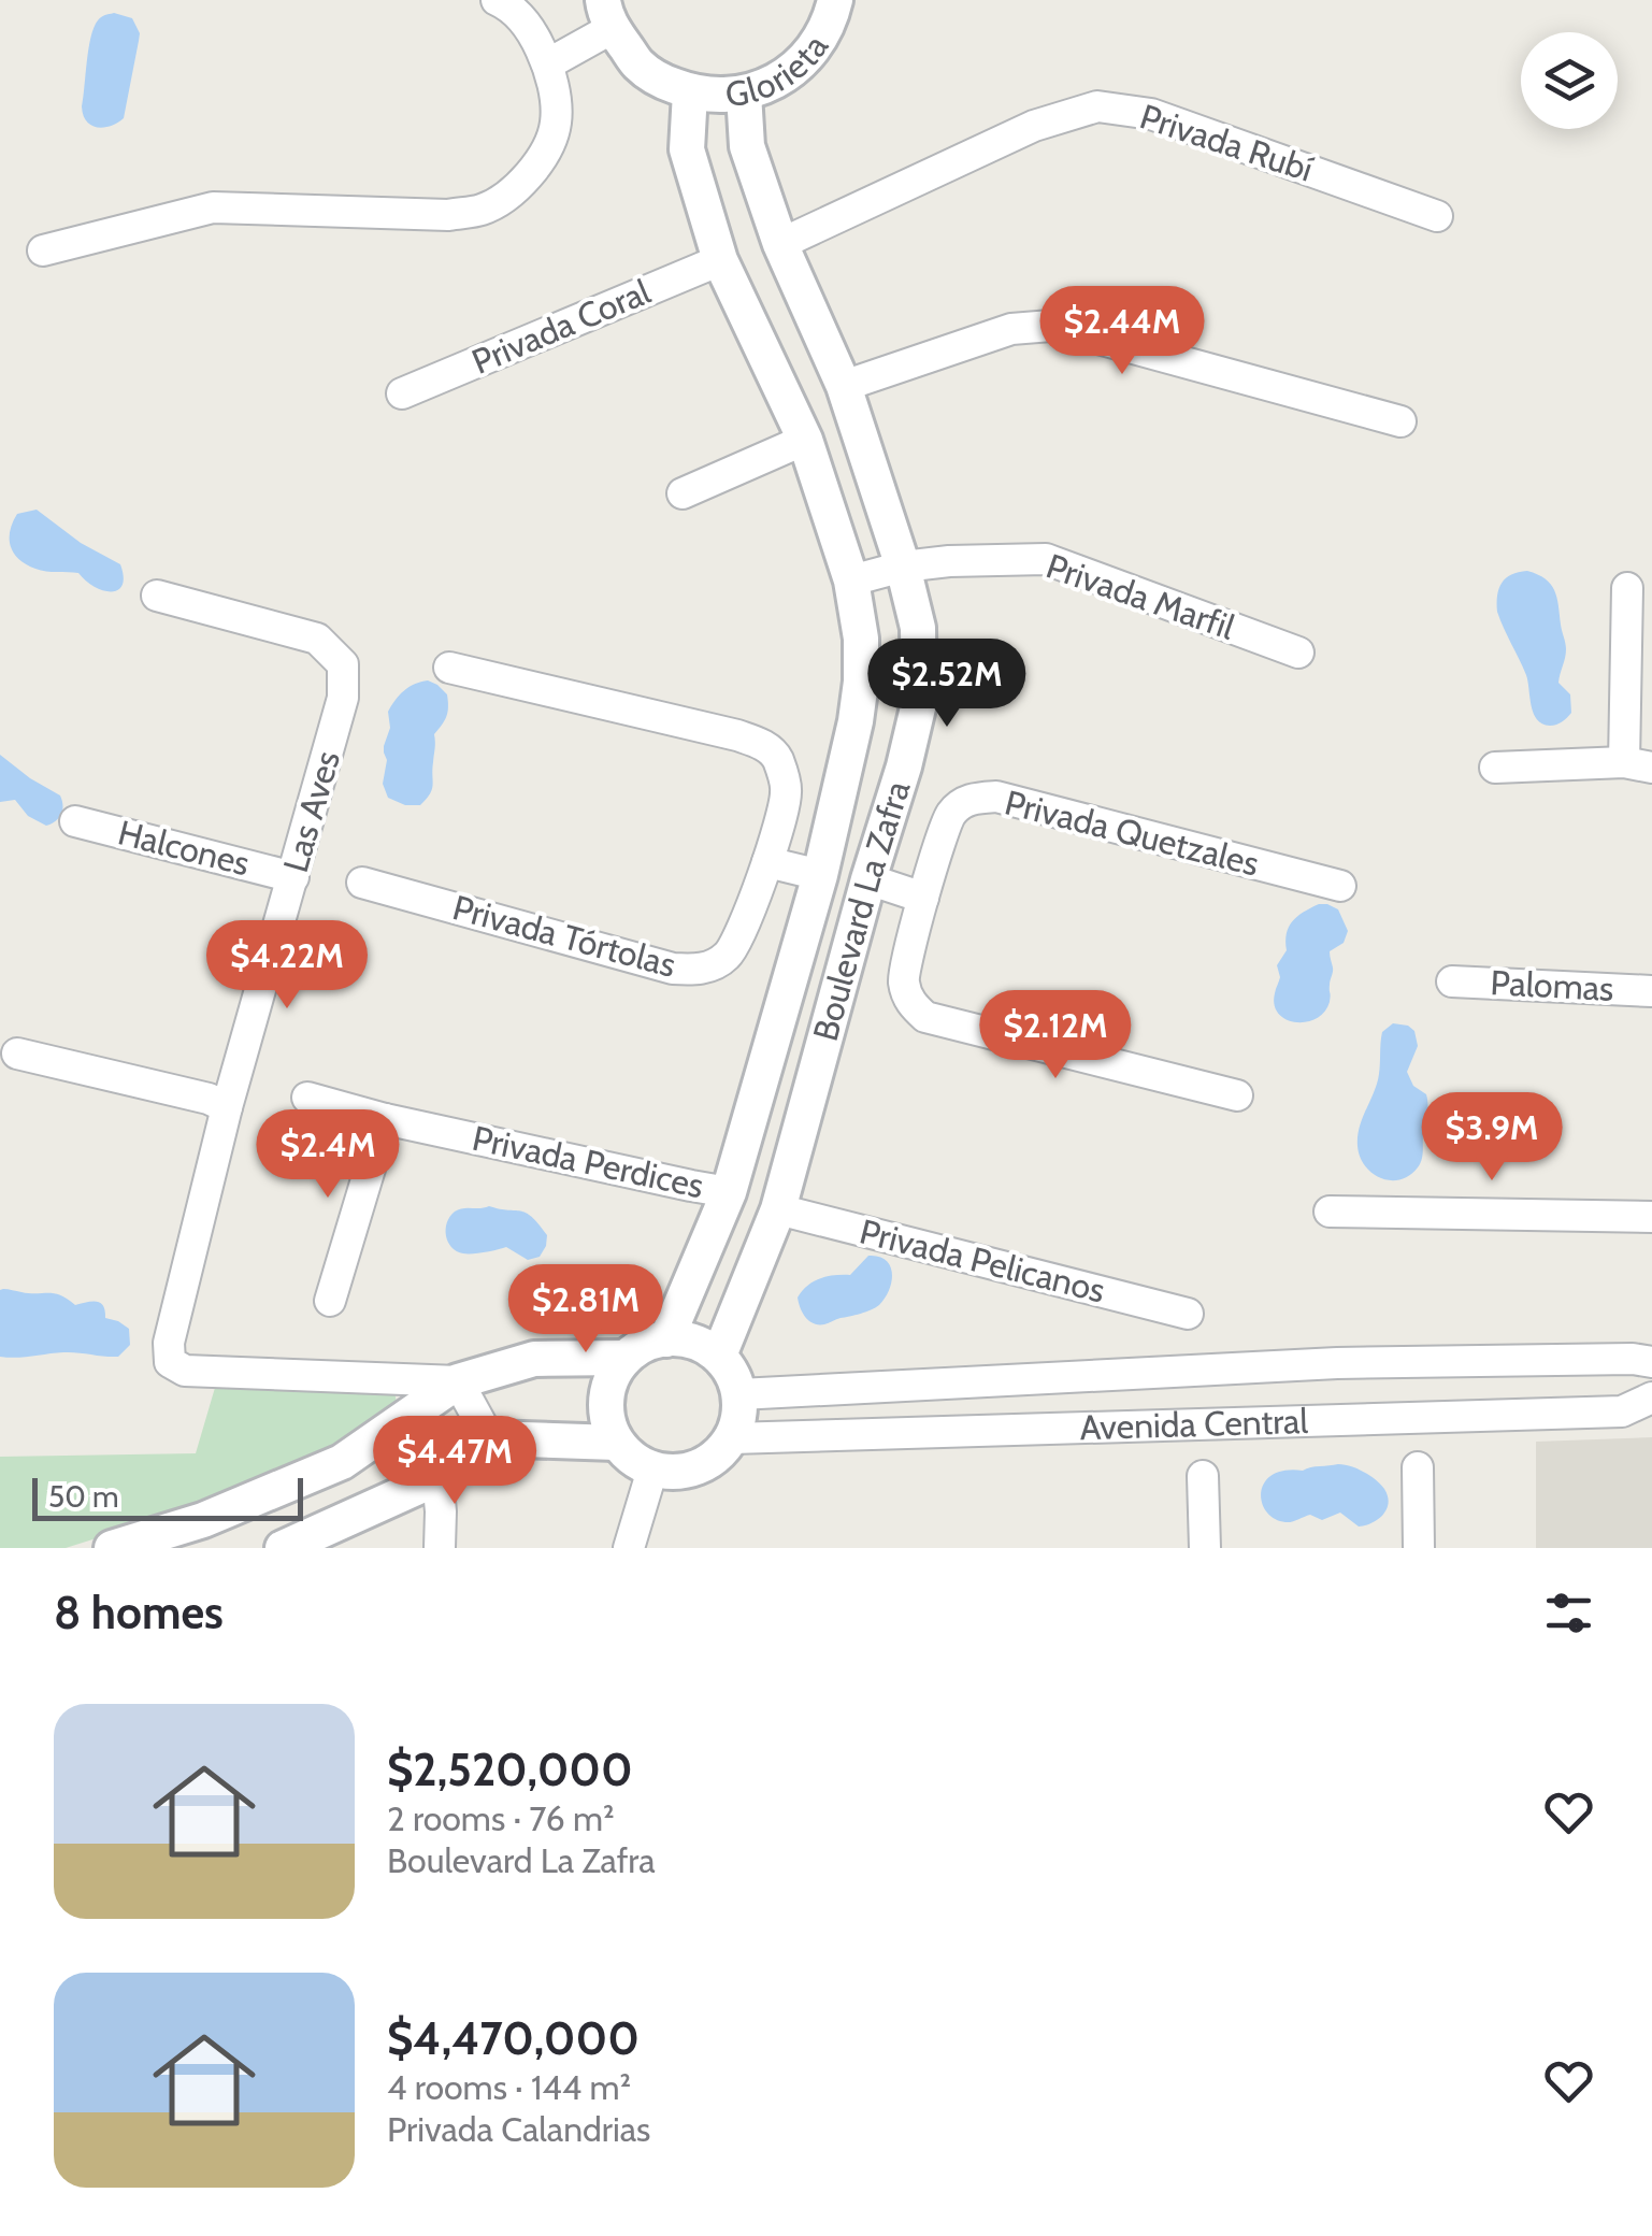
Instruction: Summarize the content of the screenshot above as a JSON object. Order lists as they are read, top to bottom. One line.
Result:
{"streets":{"street":["Glorieta","Privada Rubí","Privada Coral","Privada Marfil","Las Aves","Privada Quetzales","Halcones","Boulevard La Zafra","Privada Tórtolas","Palomas","Privada Perdices","Privada Pelicanos","Avenida Central"]},"crossings":[["Glorieta","Boulevard La Zafra"],["Privada Rubí","Boulevard La Zafra"],["Privada Coral","Boulevard La Zafra"],["Privada Marfil","Boulevard La Zafra"],["Las Aves","Halcones"],["Boulevard La Zafra","Privada Perdices"],["Boulevard La Zafra","Privada Pelicanos"],["Boulevard La Zafra","Avenida Central"]],"scale_bar":"50 m","page":{"price":["$2.44M","$2.52M","$4.22M","$2.12M","$3.9M","$2.4M","$2.81M","$4.47M"],"scale":"50 m","heading":"8 homes","list":[{"name":"$2,520,000","note":"2 rooms · 76 m² · Boulevard La Zafra"},{"name":"$4,470,000","note":"4 rooms · 144 m² · Privada Calandrias"}]}}
